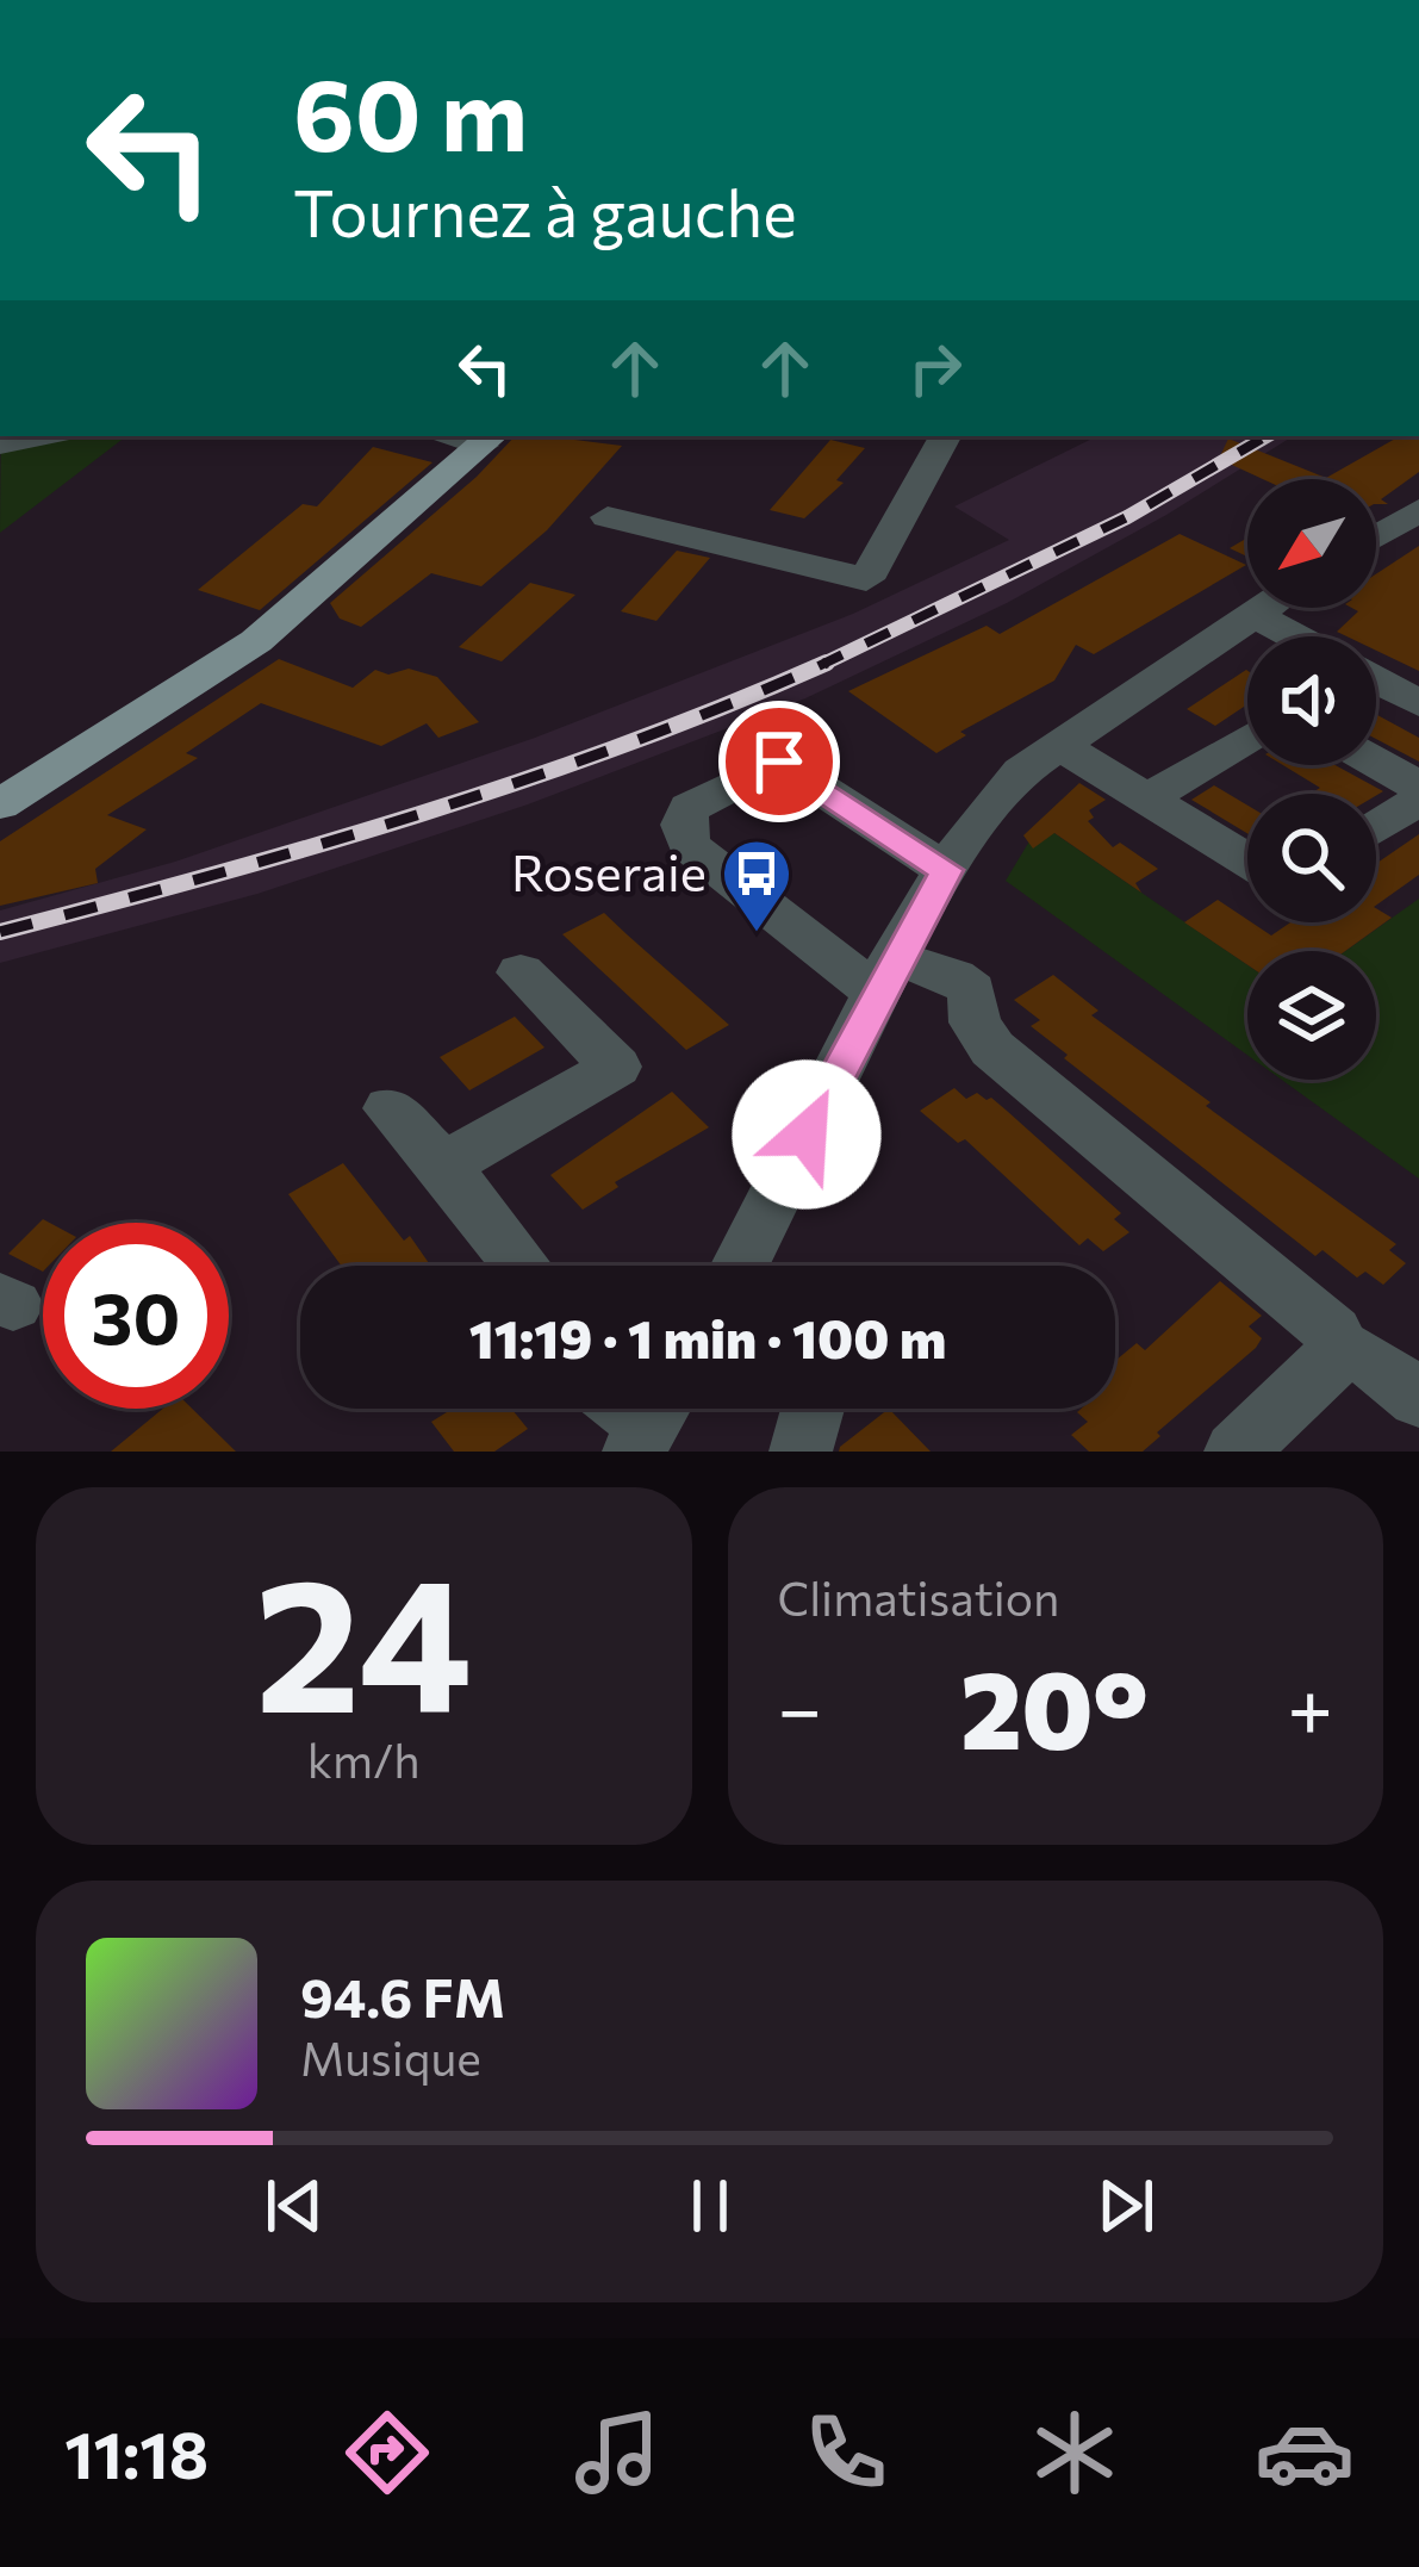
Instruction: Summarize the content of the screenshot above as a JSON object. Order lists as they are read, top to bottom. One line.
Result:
{"places":{"bus stop":["Roseraie"]},"north":"bottom left","page":{"turn":["60 m","Tournez à gauche"],"limit":"30","trip":"11:19 · 1 min · 100 m","tile":[["24","km/h"],"Climatisation"],"heat":["−","20°","+"],"song":["94.6 FM","Musique"],"tabs":"11:18"}}
